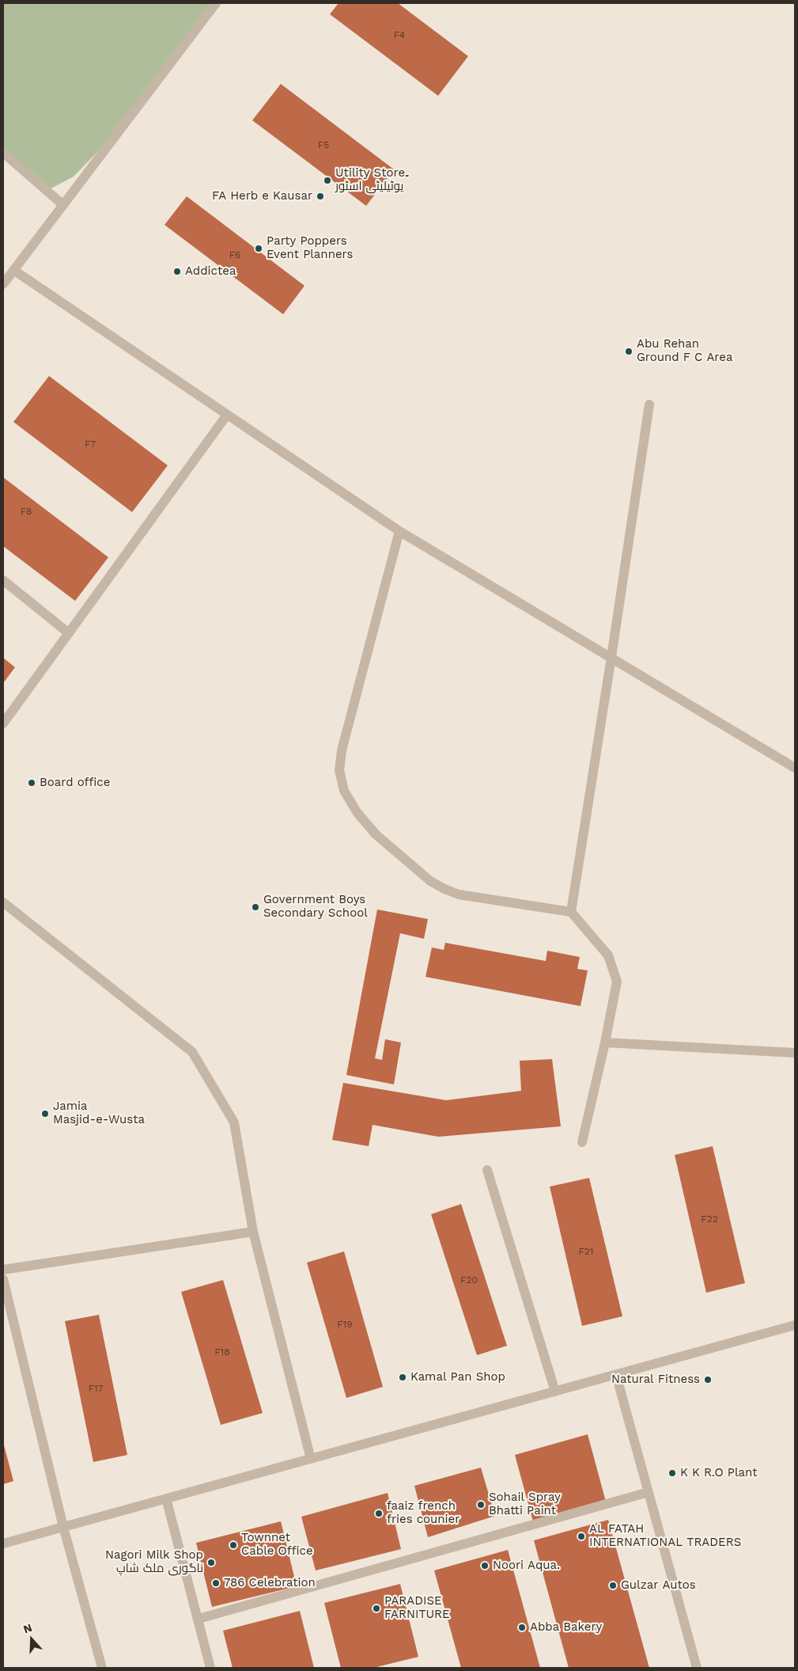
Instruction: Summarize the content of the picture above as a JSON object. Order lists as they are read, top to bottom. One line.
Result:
{"places":["Utility Store۔ یوٹیلیٹی اسٹور","FA Herb e Kausar","Party Poppers Event Planners","Addictea","Abu Rehan Ground F C Area","Board office","Government Boys Secondary School","Jamia Masjid-e-Wusta","Kamal Pan Shop","Natural Fitness","K K R.O Plant","Sohail Spray Bhatti Paint","faaiz french fries counier","AL FATAH INTERNATIONAL TRADERS","Townnet Cable Office","Nagori Milk Shop ناگوری ملک شاپ","Noori Aqua.","786 Celebration","Gulzar Autos","PARADISE FARNITURE","Abba Bakery"],"house_numbers":["F4","F5","F6","F7","F8","F22","F21","F20","F19","F18","F17"],"north":"top"}
